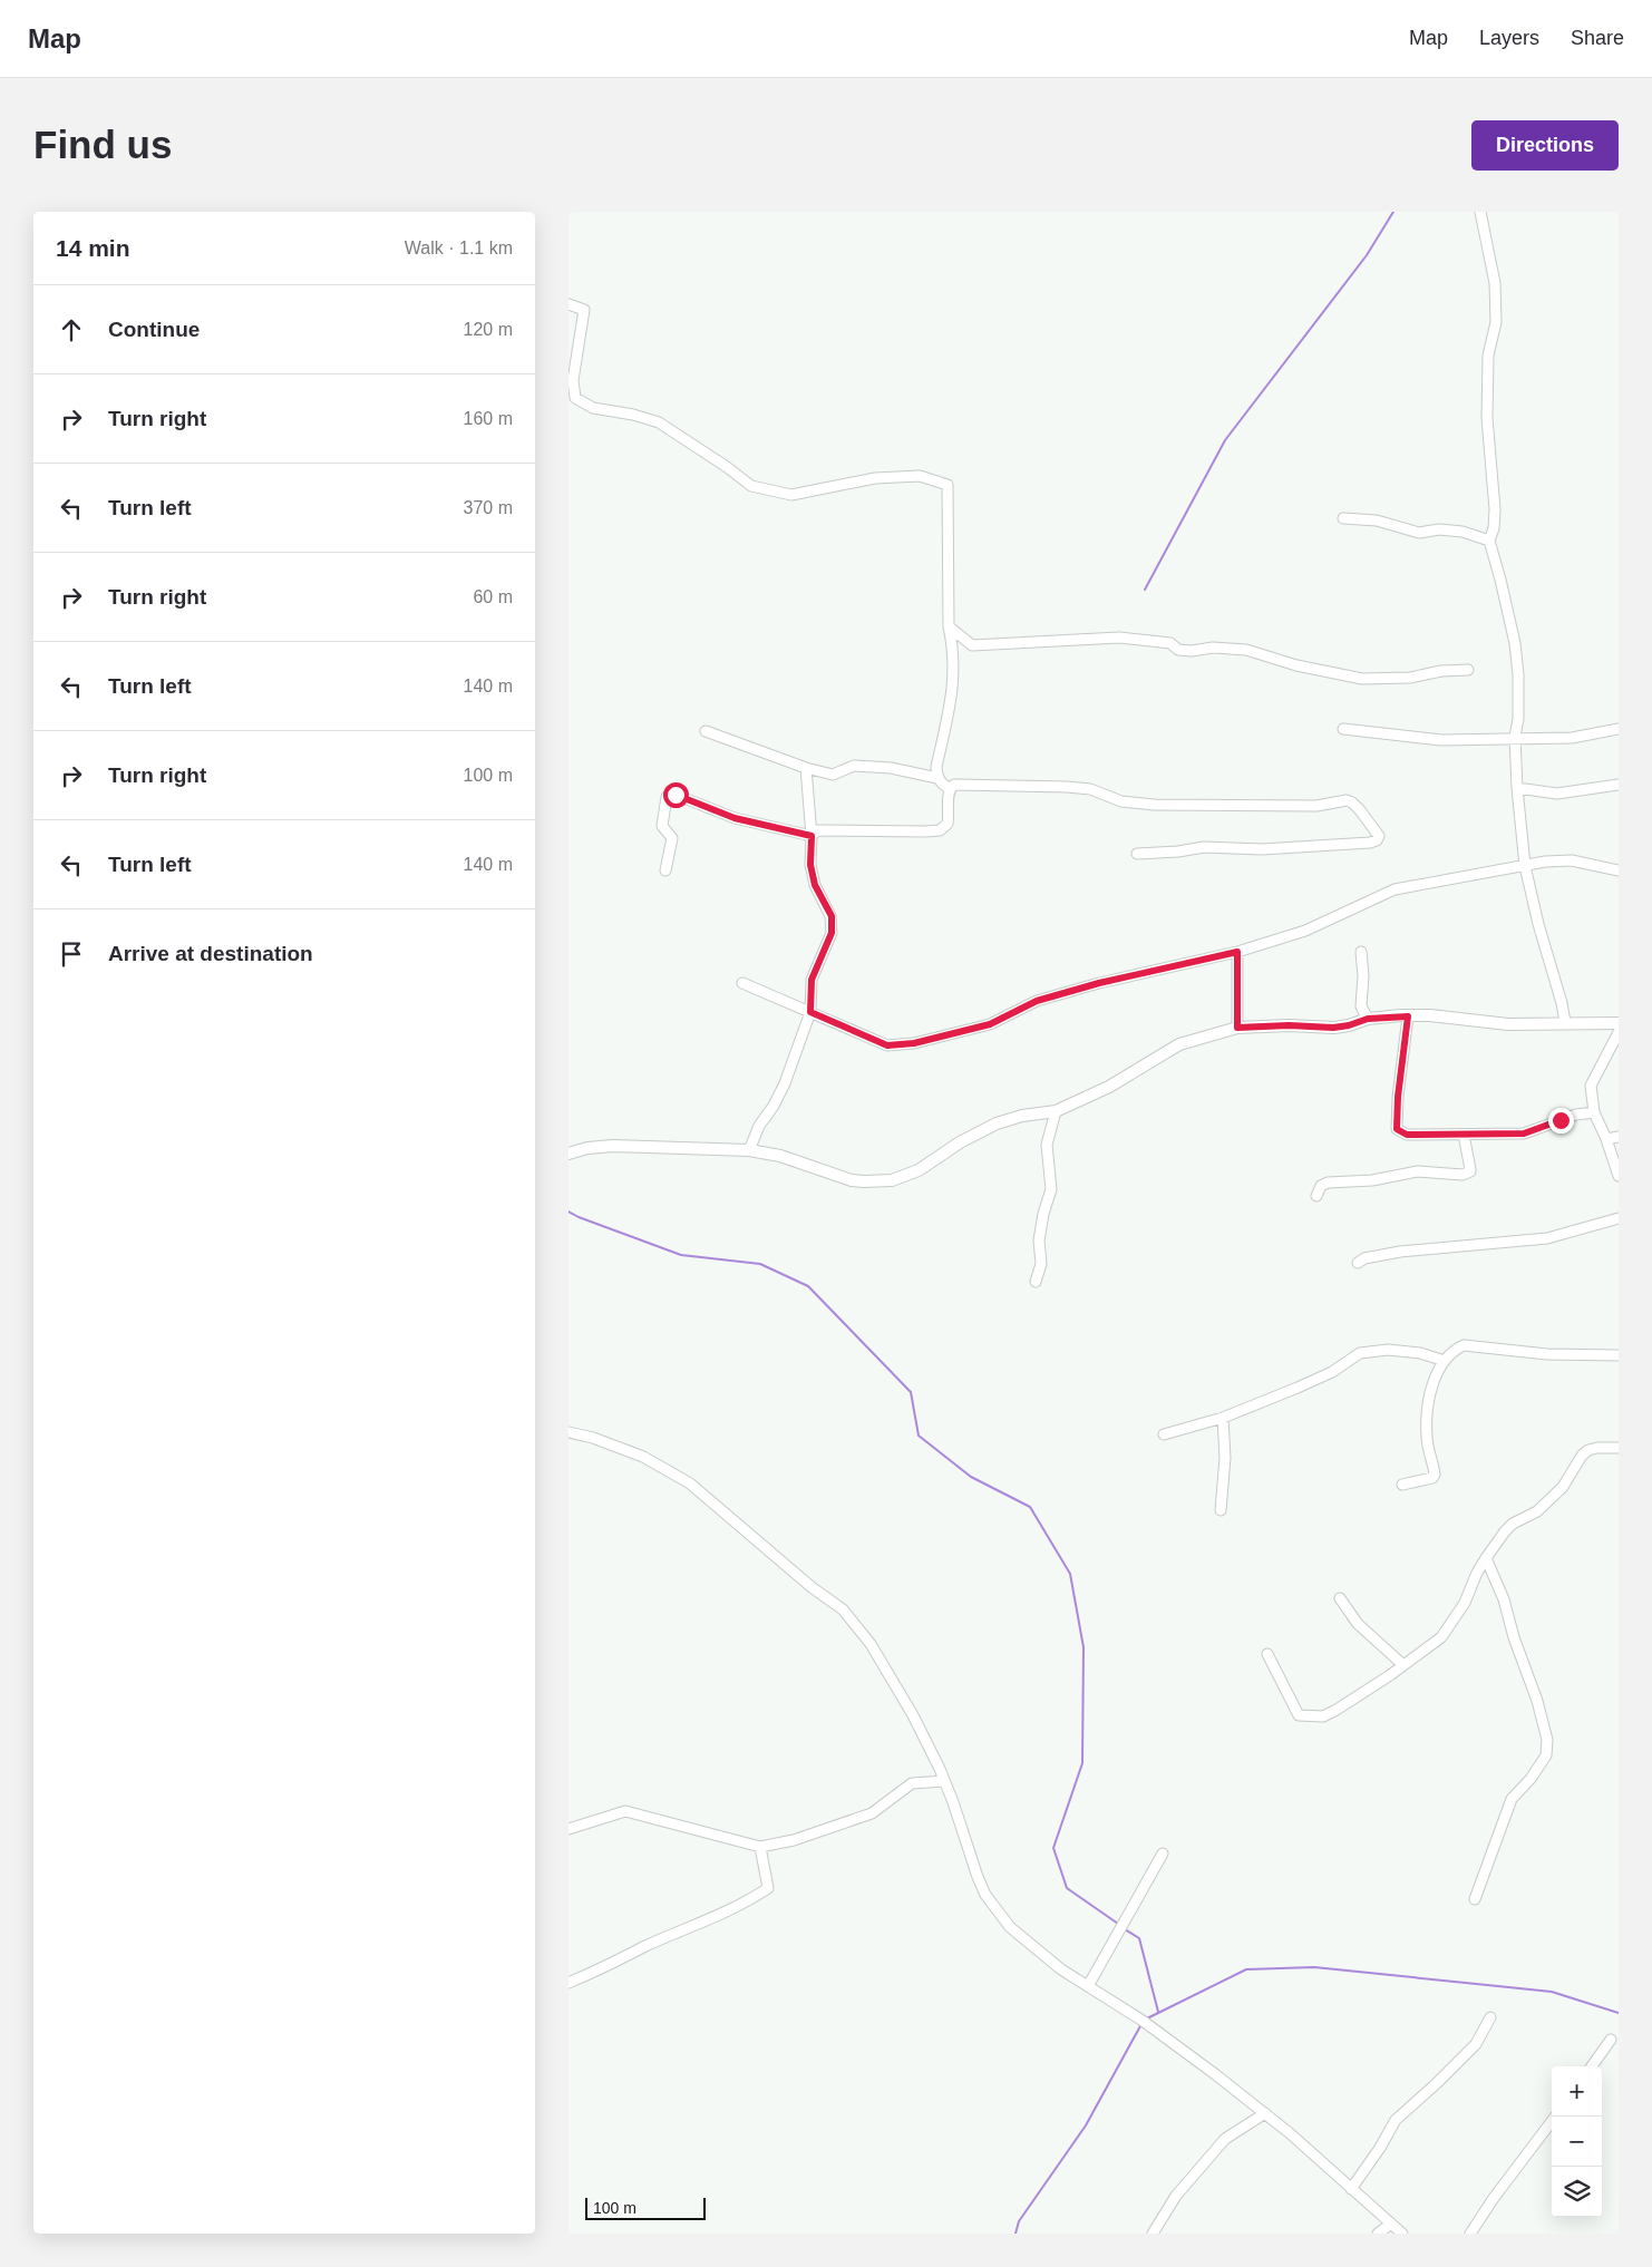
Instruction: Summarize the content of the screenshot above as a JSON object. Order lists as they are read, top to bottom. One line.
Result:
{"scale_bar":"100 m","page":{"header":"Map","nav":["Map","Layers","Share"],"buttons":"Directions","title":"Find us","heading":["14 min","Walk · 1.1 km"],"list":[["Continue","120 m"],["Turn right","160 m"],["Turn left","370 m"],["Turn right","60 m"],["Turn left","140 m"],["Turn right","100 m"],["Turn left","140 m"],"Arrive at destination"],"map_buttons":["+","−"],"scale":"100 m"}}
